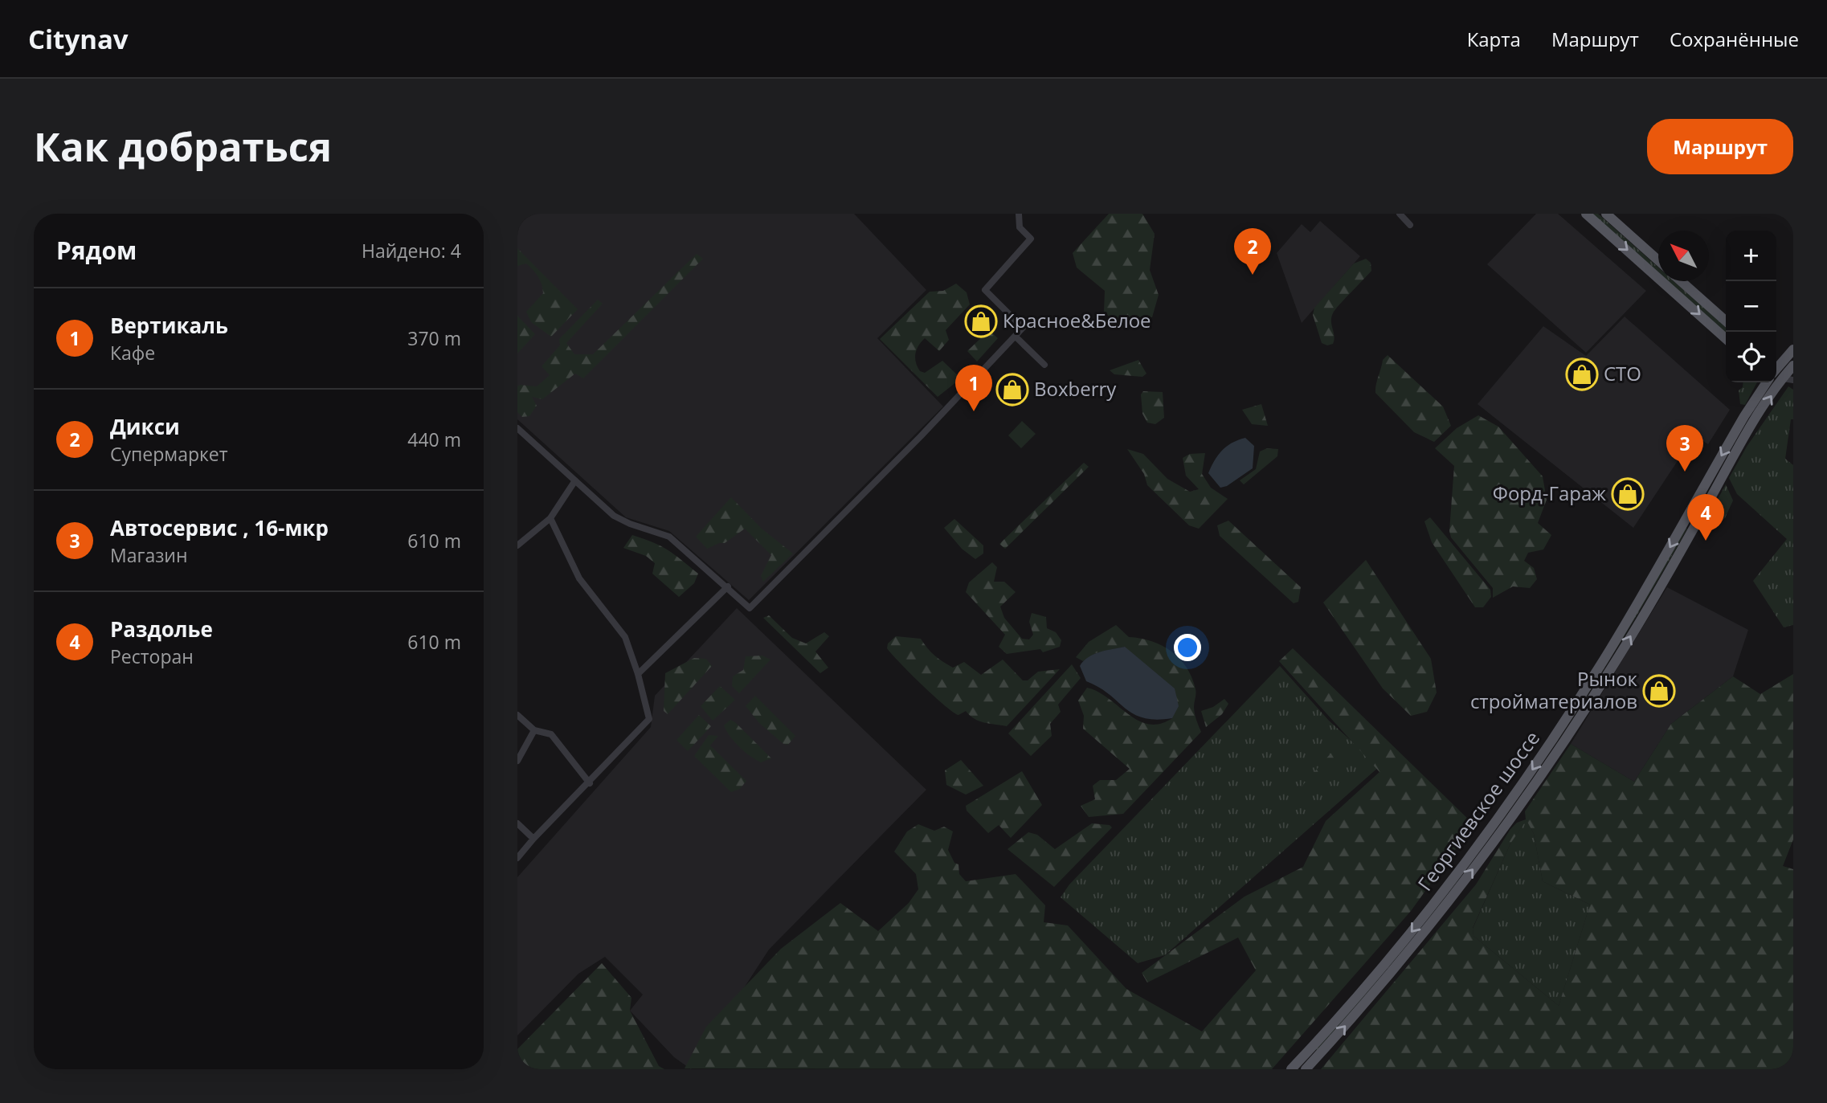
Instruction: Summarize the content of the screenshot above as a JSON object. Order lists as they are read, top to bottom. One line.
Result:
{"streets":{"main road":["Георгиевское шоссе"]},"places":{"shop":["Красное&Белое","СТО","Boxberry","Форд-Гараж","Рынок стройматериалов"]},"north":"top left","page":{"header":"Citynav","nav":["Карта","Маршрут","Сохранённые"],"buttons":"Маршрут","title":"Как добраться","heading":["Рядом","Найдено: 4"],"pins":["2","1","3","4"],"map_buttons":["+","−"],"list":[{"mark":"1","name":"Вертикаль","note":"Кафе","value":"370 m"},{"mark":"2","name":"Дикси","note":"Супермаркет","value":"440 m"},{"mark":"3","name":"Автосервис , 16-мкр","note":"Магазин","value":"610 m"},{"mark":"4","name":"Раздолье","note":"Ресторан","value":"610 m"}]}}
